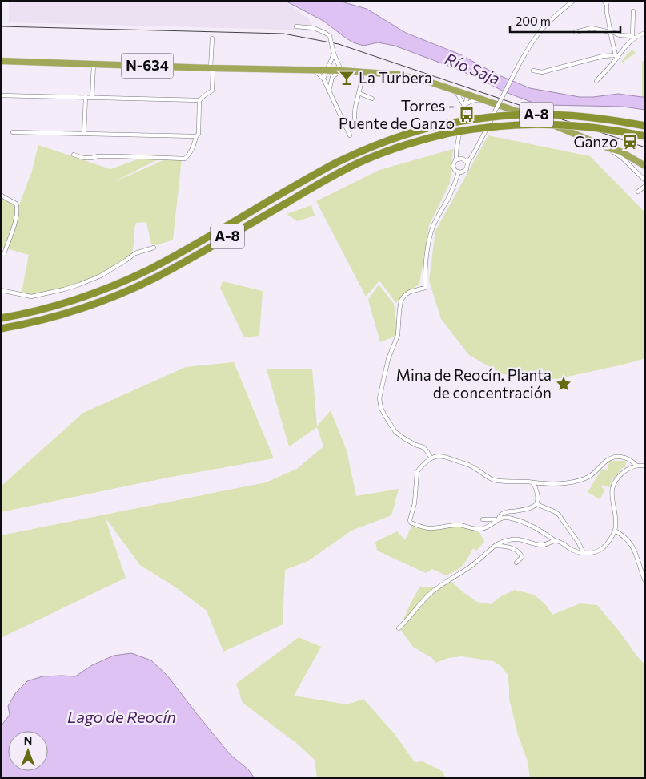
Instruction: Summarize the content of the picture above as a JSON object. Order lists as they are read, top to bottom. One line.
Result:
{"streets":{"highway":["N-634","A-8"]},"water":["Río Saja","Lago de Reocín"],"places":{"bar":["La Turbera"],"bus stop":["Torres - Puente de Ganzo"],"station":["Ganzo"],"place":["Mina de Reocín. Planta de concentración"]},"scale_bar":"200 m","north":"top"}
